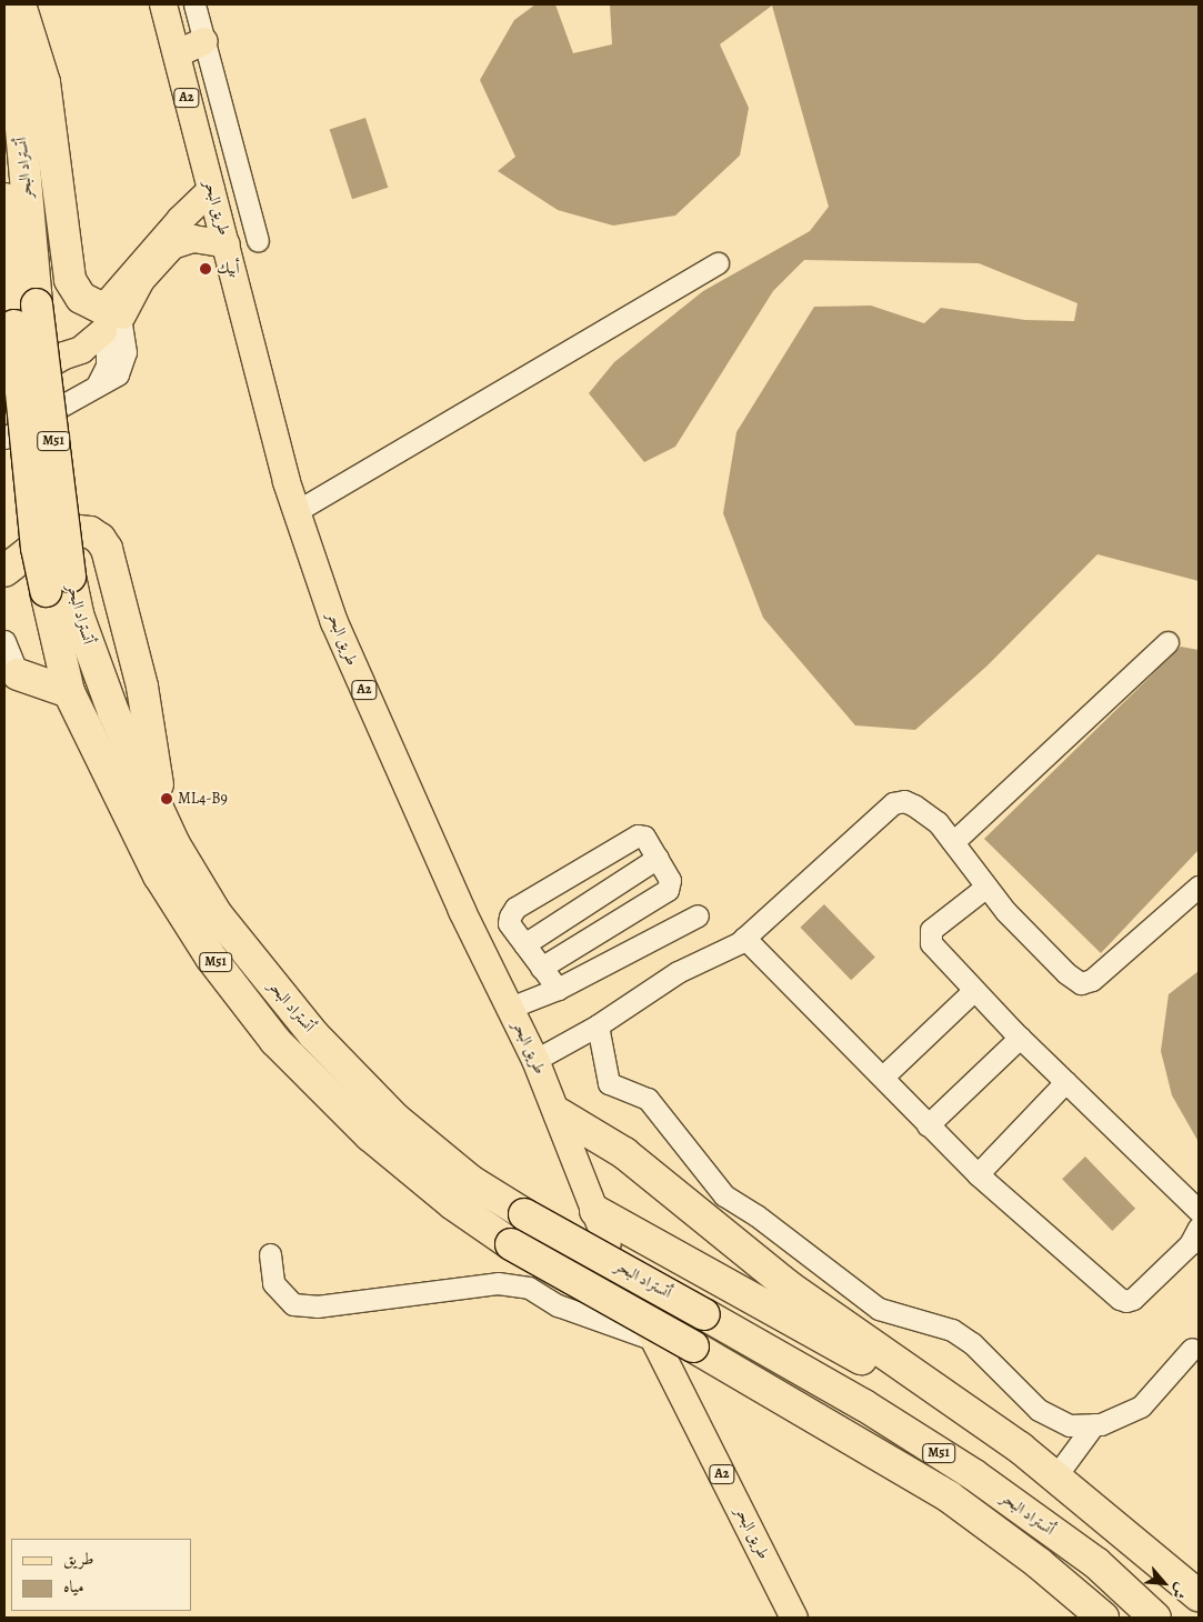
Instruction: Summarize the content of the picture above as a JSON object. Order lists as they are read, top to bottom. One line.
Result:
{"streets":{"highway":["أتستراد البحر","M51"],"main road":["A2","طريق البحر"]},"places":["أبيك","ML4-B9"],"legend":["طريق","مياه"],"north":"bottom right"}
